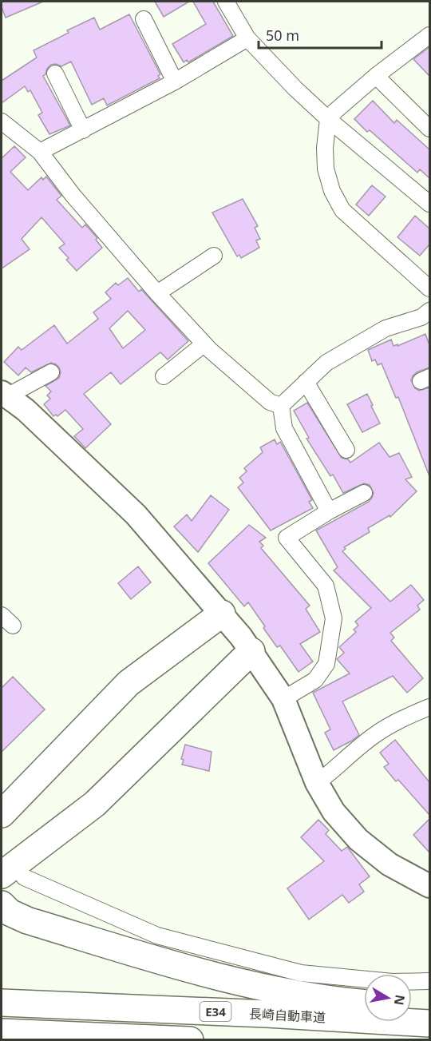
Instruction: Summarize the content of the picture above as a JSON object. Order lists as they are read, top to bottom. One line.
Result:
{"streets":{"highway":["E34","長崎自動車道"]},"scale_bar":"50 m","north":"right"}
